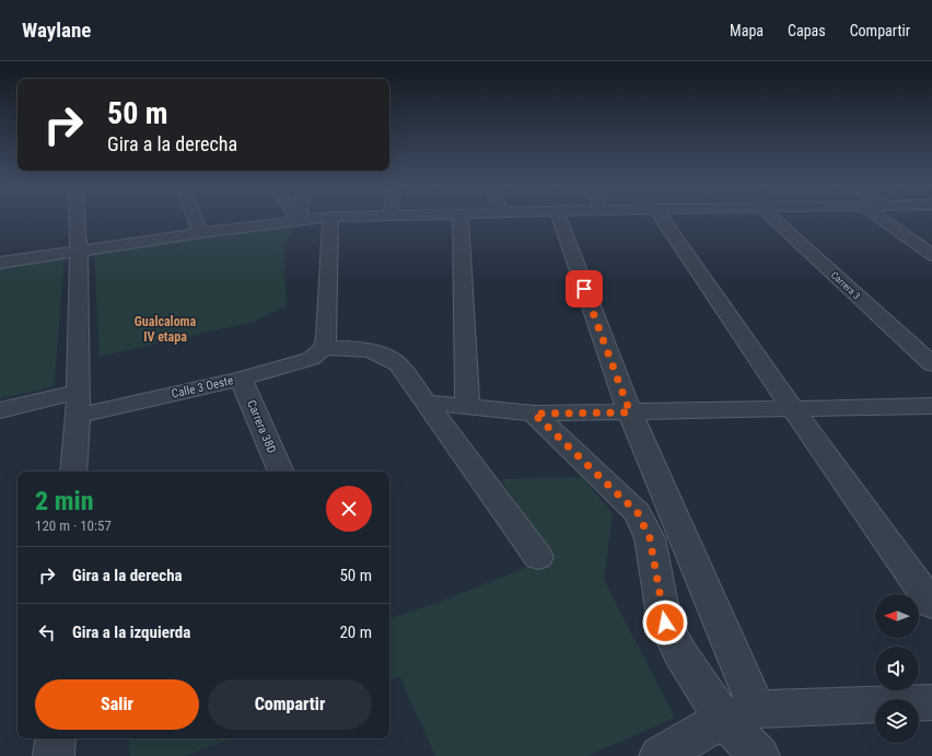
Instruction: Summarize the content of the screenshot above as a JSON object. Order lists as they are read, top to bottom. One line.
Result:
{"streets":{"street":["Carrera 3","Calle 3 Oeste","Carrera 38D"]},"crossings":[["Calle 3 Oeste","Carrera 38D"]],"districts":["Gualcaloma IV etapa"],"north":"left","page":{"header":"Waylane","nav":["Mapa","Capas","Compartir"],"turn":["50 m","Gira a la derecha"],"heading":["2 min","120 m · 10:57"],"list":[{"name":"Gira a la derecha","value":"50 m"},{"name":"Gira a la izquierda","value":"20 m"}],"buttons":["Salir","Compartir"]}}
